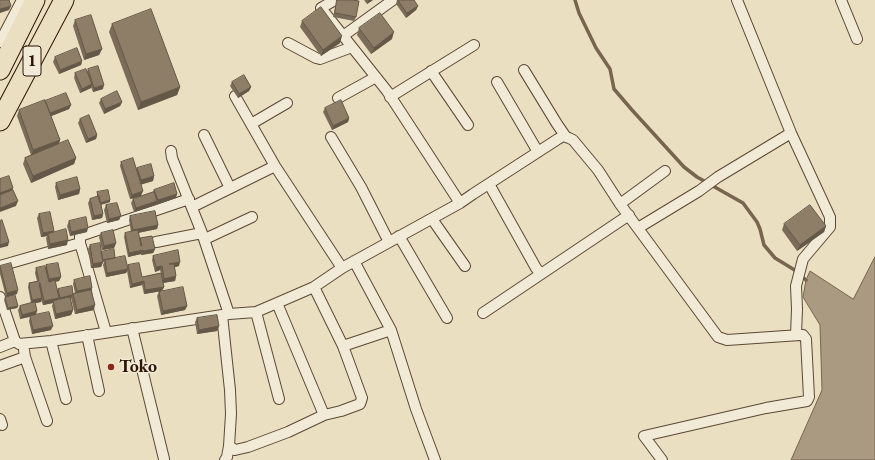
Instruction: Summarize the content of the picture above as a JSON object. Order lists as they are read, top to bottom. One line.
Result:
{"streets":{"highway":["1"]},"places":["Toko"]}
